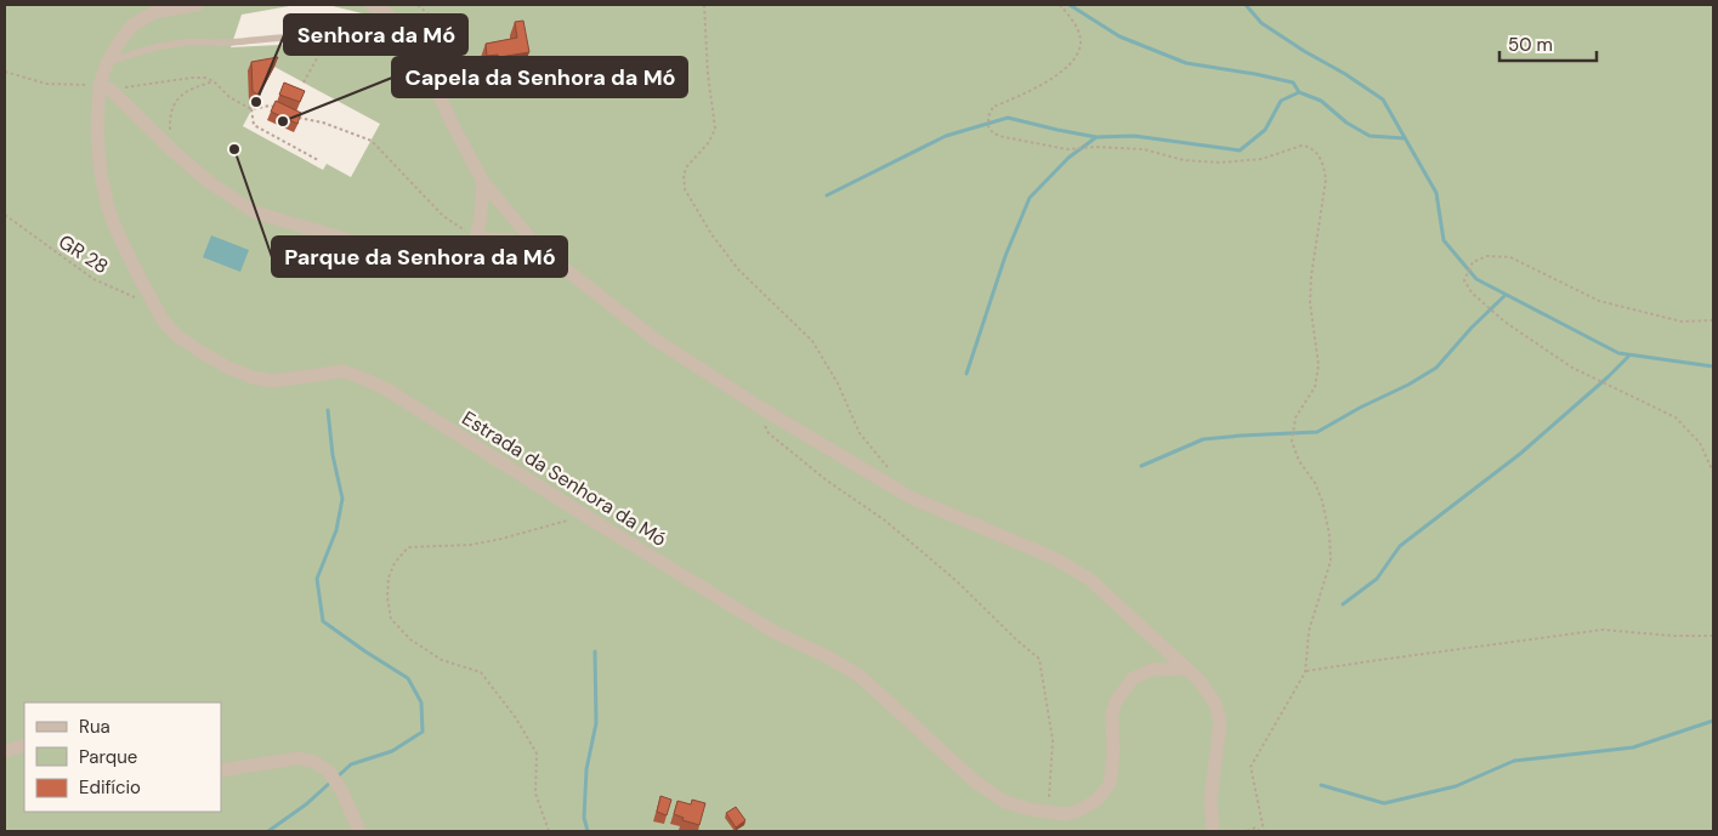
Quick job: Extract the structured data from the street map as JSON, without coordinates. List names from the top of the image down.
{
  "streets": {
    "street": ["Estrada da Senhora da Mó"],
    "path": ["GR 28"]
  },
  "crossings": [
    ["GR 28", "Estrada da Senhora da Mó"]
  ],
  "places": ["Senhora da Mó", "Capela da Senhora da Mó", "Parque da Senhora da Mó"],
  "legend": ["Rua", "Parque", "Edifício"],
  "scale_bar": "50 m"
}
